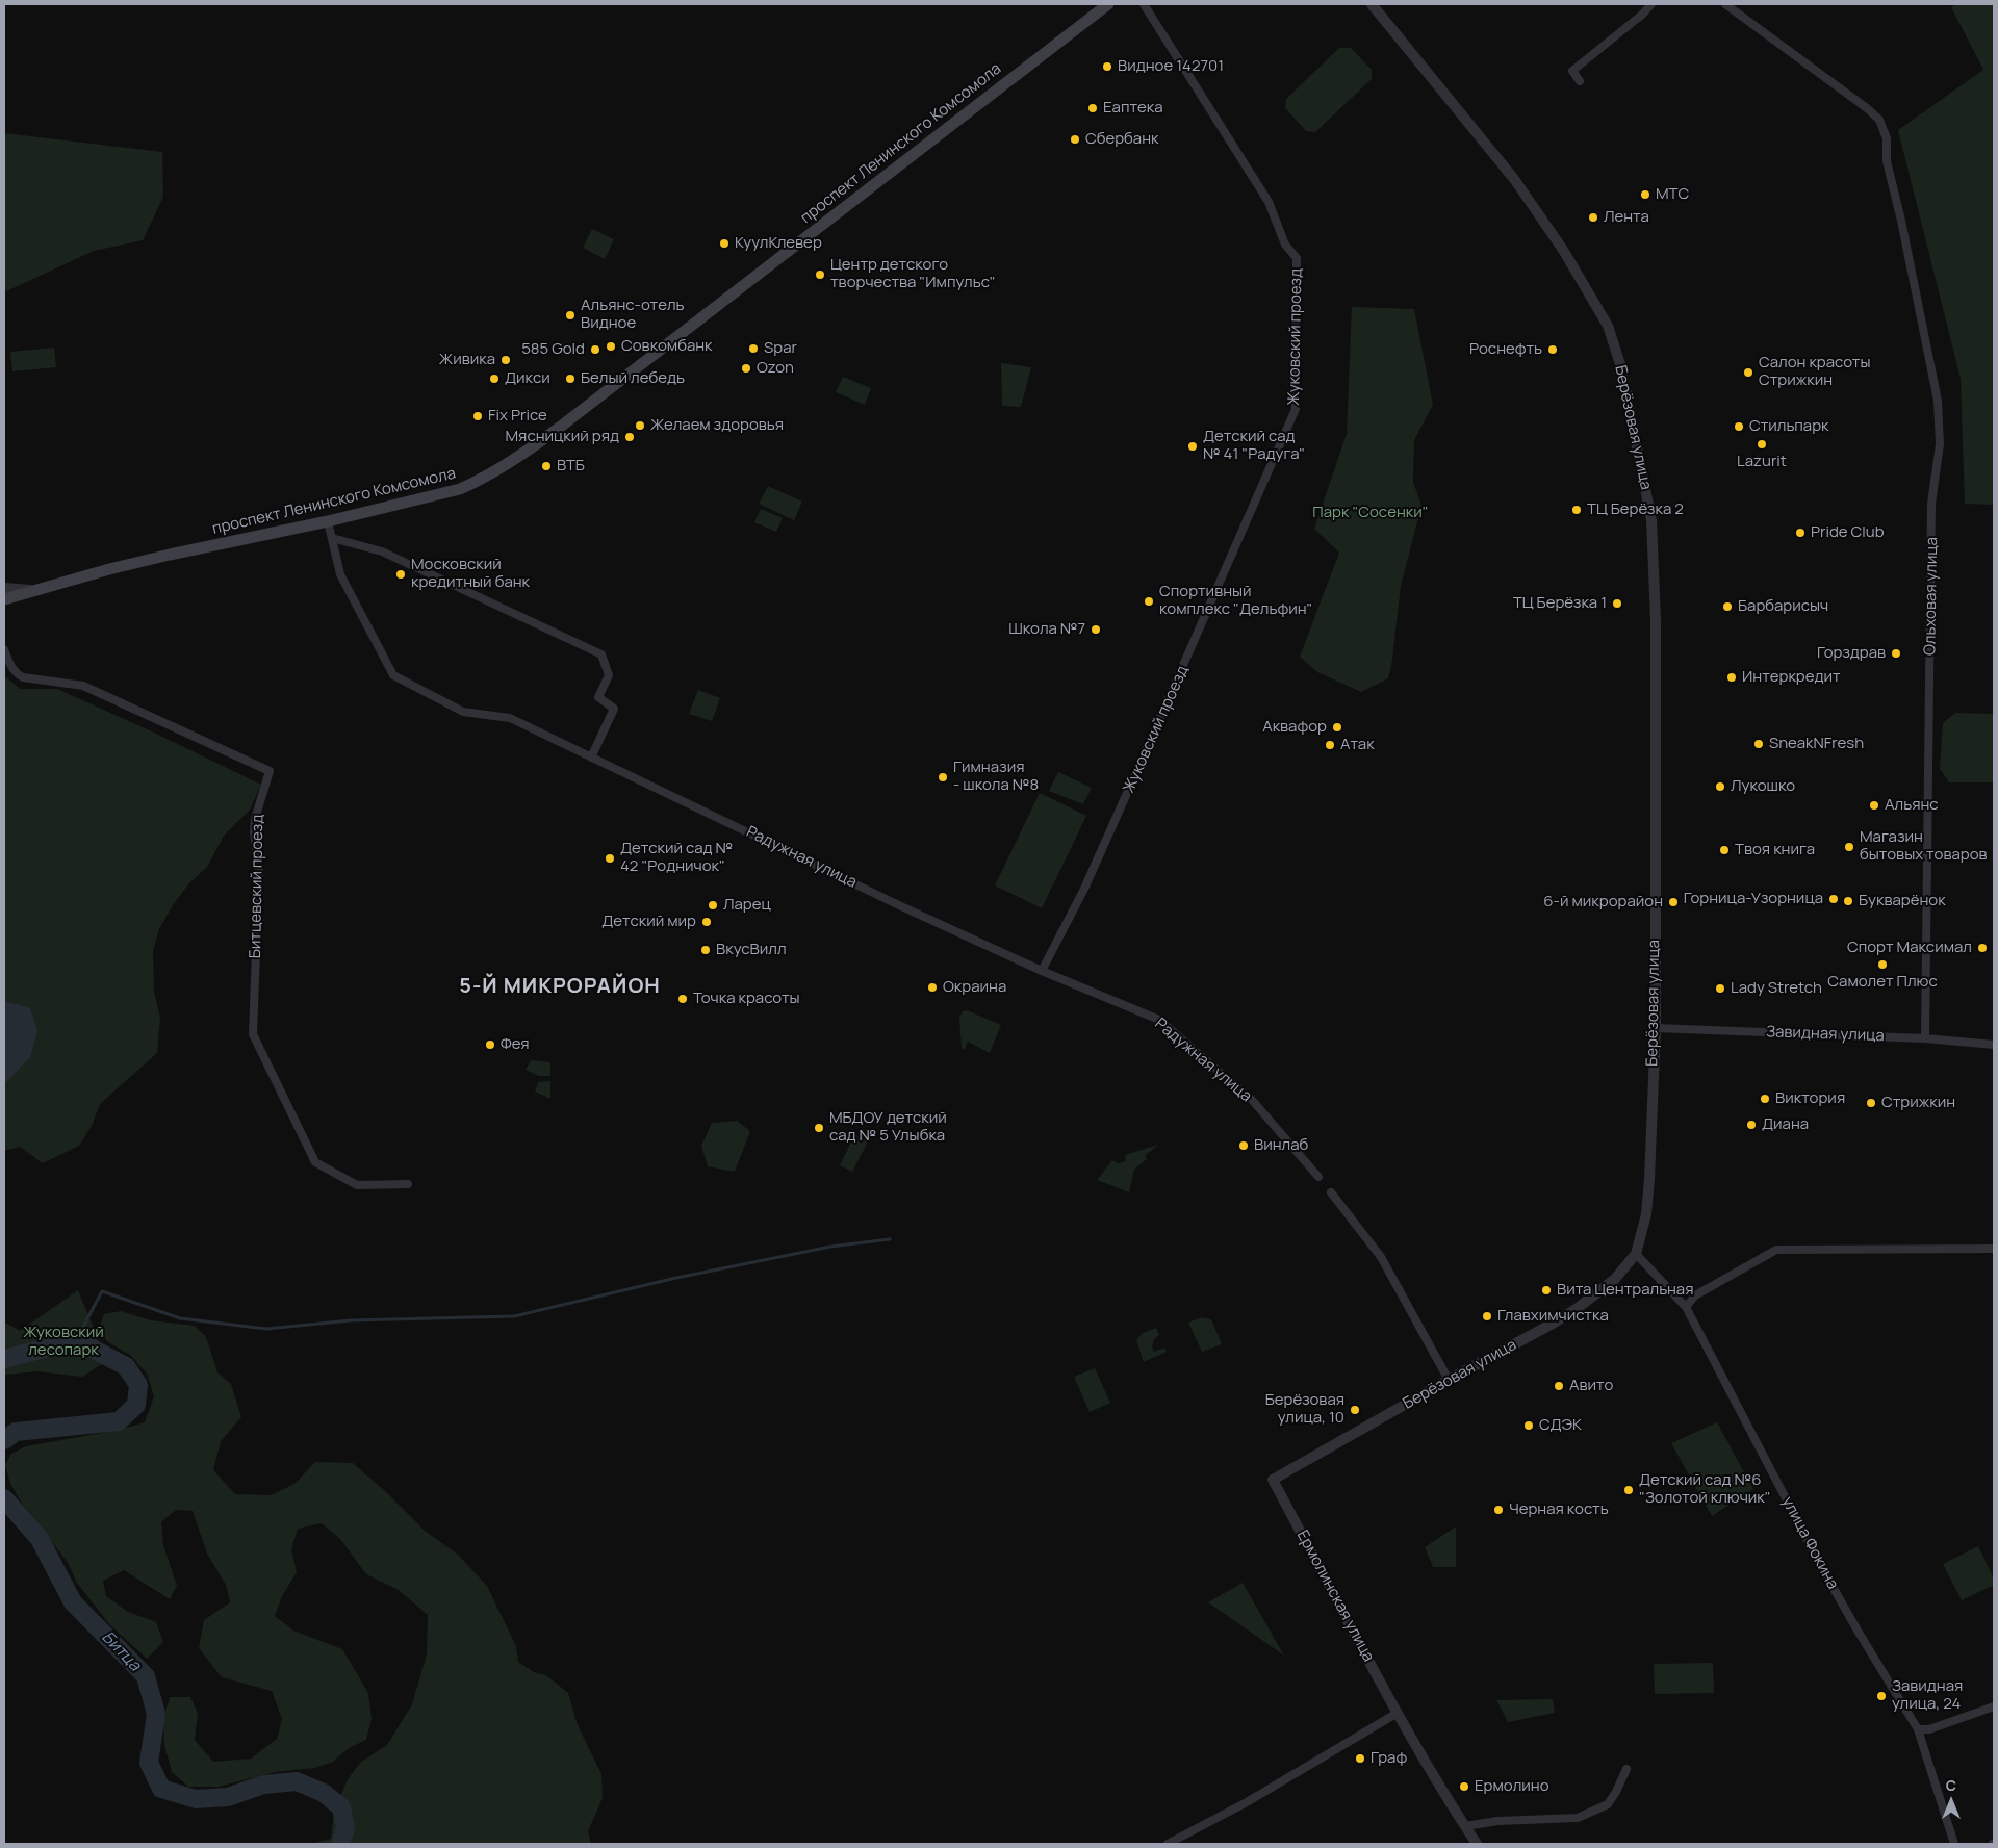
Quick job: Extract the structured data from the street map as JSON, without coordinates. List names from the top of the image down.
{
  "streets": {
    "main road": ["проспект Ленинского Комсомола"],
    "street": [
      "Жуковский проезд",
      "Берёзовая улица",
      "Ольховая улица",
      "Радужная улица",
      "Битцевский проезд",
      "Завидная улица",
      "улица Фокина",
      "Ермолинская улица"
    ]
  },
  "crossings": [
    ["проспект Ленинского Комсомола", "Радужная улица"],
    ["Жуковский проезд", "Радужная улица"],
    ["Берёзовая улица", "Завидная улица"],
    ["Берёзовая улица", "улица Фокина"],
    ["Берёзовая улица", "Ермолинская улица"],
    ["Ольховая улица", "Завидная улица"]
  ],
  "districts": ["5-Й МИКРОРАЙОН"],
  "water": ["Битца"],
  "parks": ["Парк \"Сосенки\"", "Жуковский лесопарк"],
  "places": [
    "Видное 142701",
    "Еаптека",
    "Сбербанк",
    "МТС",
    "Лента",
    "КуулКлевер",
    "Центр детского творчества \"Импульс\"",
    "Альянс-отель Видное",
    "Совкомбанк",
    "Spar",
    "585 Gold",
    "Роснефть",
    "Живика",
    "Ozon",
    "Салон красоты Стрижкин",
    "Дикси",
    "Белый лебедь",
    "Fix Price",
    "Желаем здоровья",
    "Стильпарк",
    "Мясницкий ряд",
    "Lazurit",
    "Детский сад № 41 \"Радуга\"",
    "ВТБ",
    "ТЦ Берёзка 2",
    "Pride Club",
    "Московский кредитный банк",
    "Спортивный комплекс \"Дельфин\"",
    "ТЦ Берёзка 1",
    "Барбарисыч",
    "Школа №7",
    "Горздрав",
    "Интеркредит",
    "Аквафор",
    "SneakNFresh",
    "Атак",
    "Гимназия - школа №8",
    "Лукошко",
    "Альянс",
    "Магазин бытовых товаров",
    "Твоя книга",
    "Детский сад № 42 \"Родничок\"",
    "Горница-Узорница",
    "Букварёнок",
    "6-й микрорайон",
    "Ларец",
    "Детский мир",
    "Спорт Максимал",
    "ВкусВилл",
    "Самолет Плюс",
    "Окраина",
    "Lady Stretch",
    "Точка красоты",
    "Фея",
    "Виктория",
    "Стрижкин",
    "Диана",
    "МБДОУ детский сад № 5 Улыбка",
    "Винлаб",
    "Вита Центральная",
    "Главхимчистка",
    "Авито",
    "Берёзовая улица, 10",
    "СДЭК",
    "Детский сад №6 \"Золотой ключик\"",
    "Черная кость",
    "Завидная улица, 24",
    "Граф",
    "Ермолино"
  ],
  "north": "top"
}
